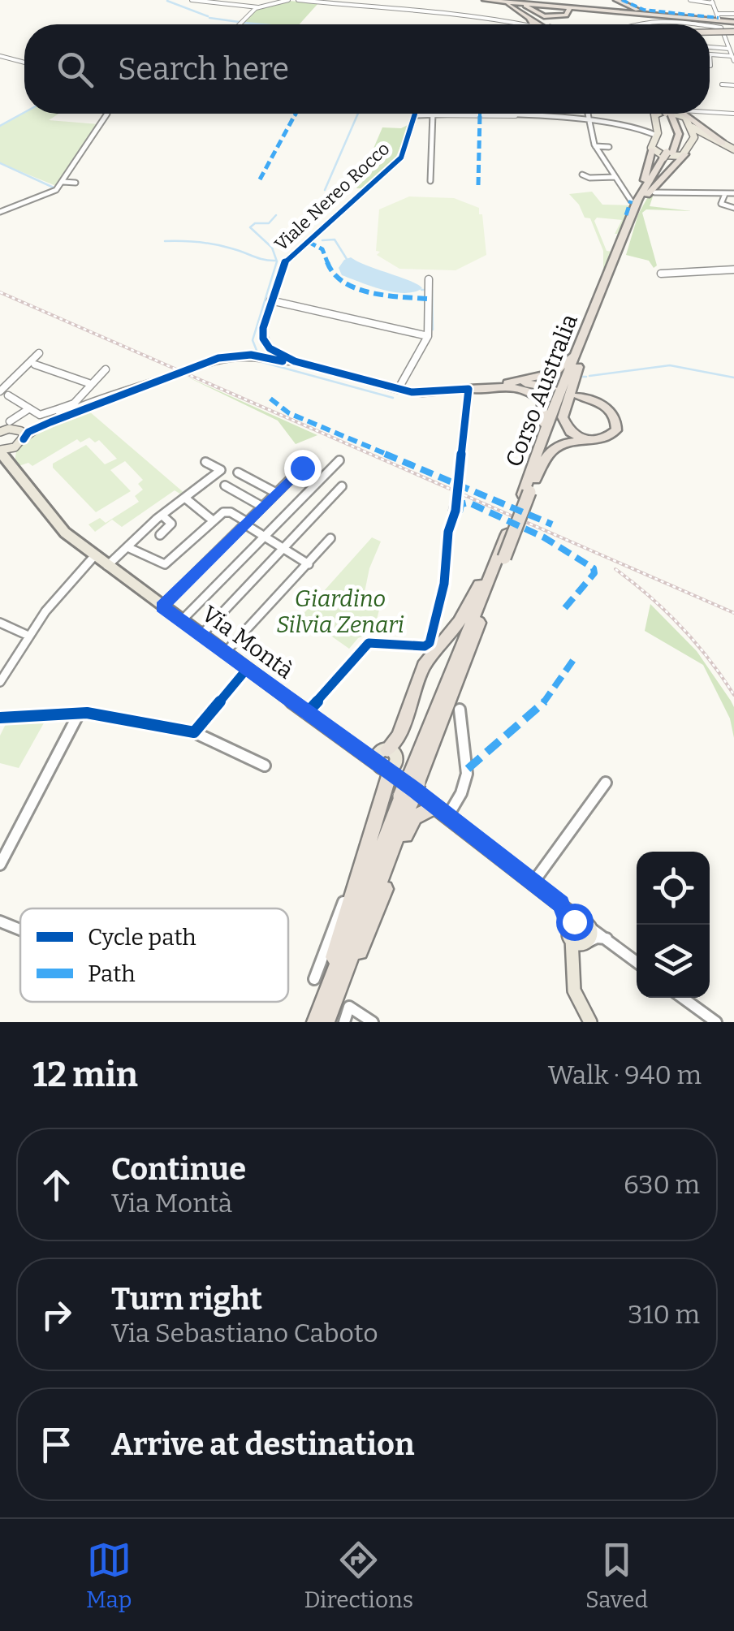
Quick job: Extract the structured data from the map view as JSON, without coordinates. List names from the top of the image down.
{
  "streets": {
    "highway": ["Corso Australia"],
    "main road": ["Via Montà"],
    "street": ["Viale Nereo Rocco"]
  },
  "crossings": [
    ["Corso Australia", "Via Montà"]
  ],
  "parks": ["Giardino Silvia Zenari"],
  "legend": ["Cycle path", "Path"],
  "page": {
    "search": "Search here",
    "heading": ["12 min", "Walk · 940 m"],
    "list": [
      ["Continue", "Via Montà", "630 m"],
      ["Turn right", "Via Sebastiano Caboto", "310 m"],
      "Arrive at destination"
    ],
    "nav": ["Map", "Directions", "Saved"]
  }
}
